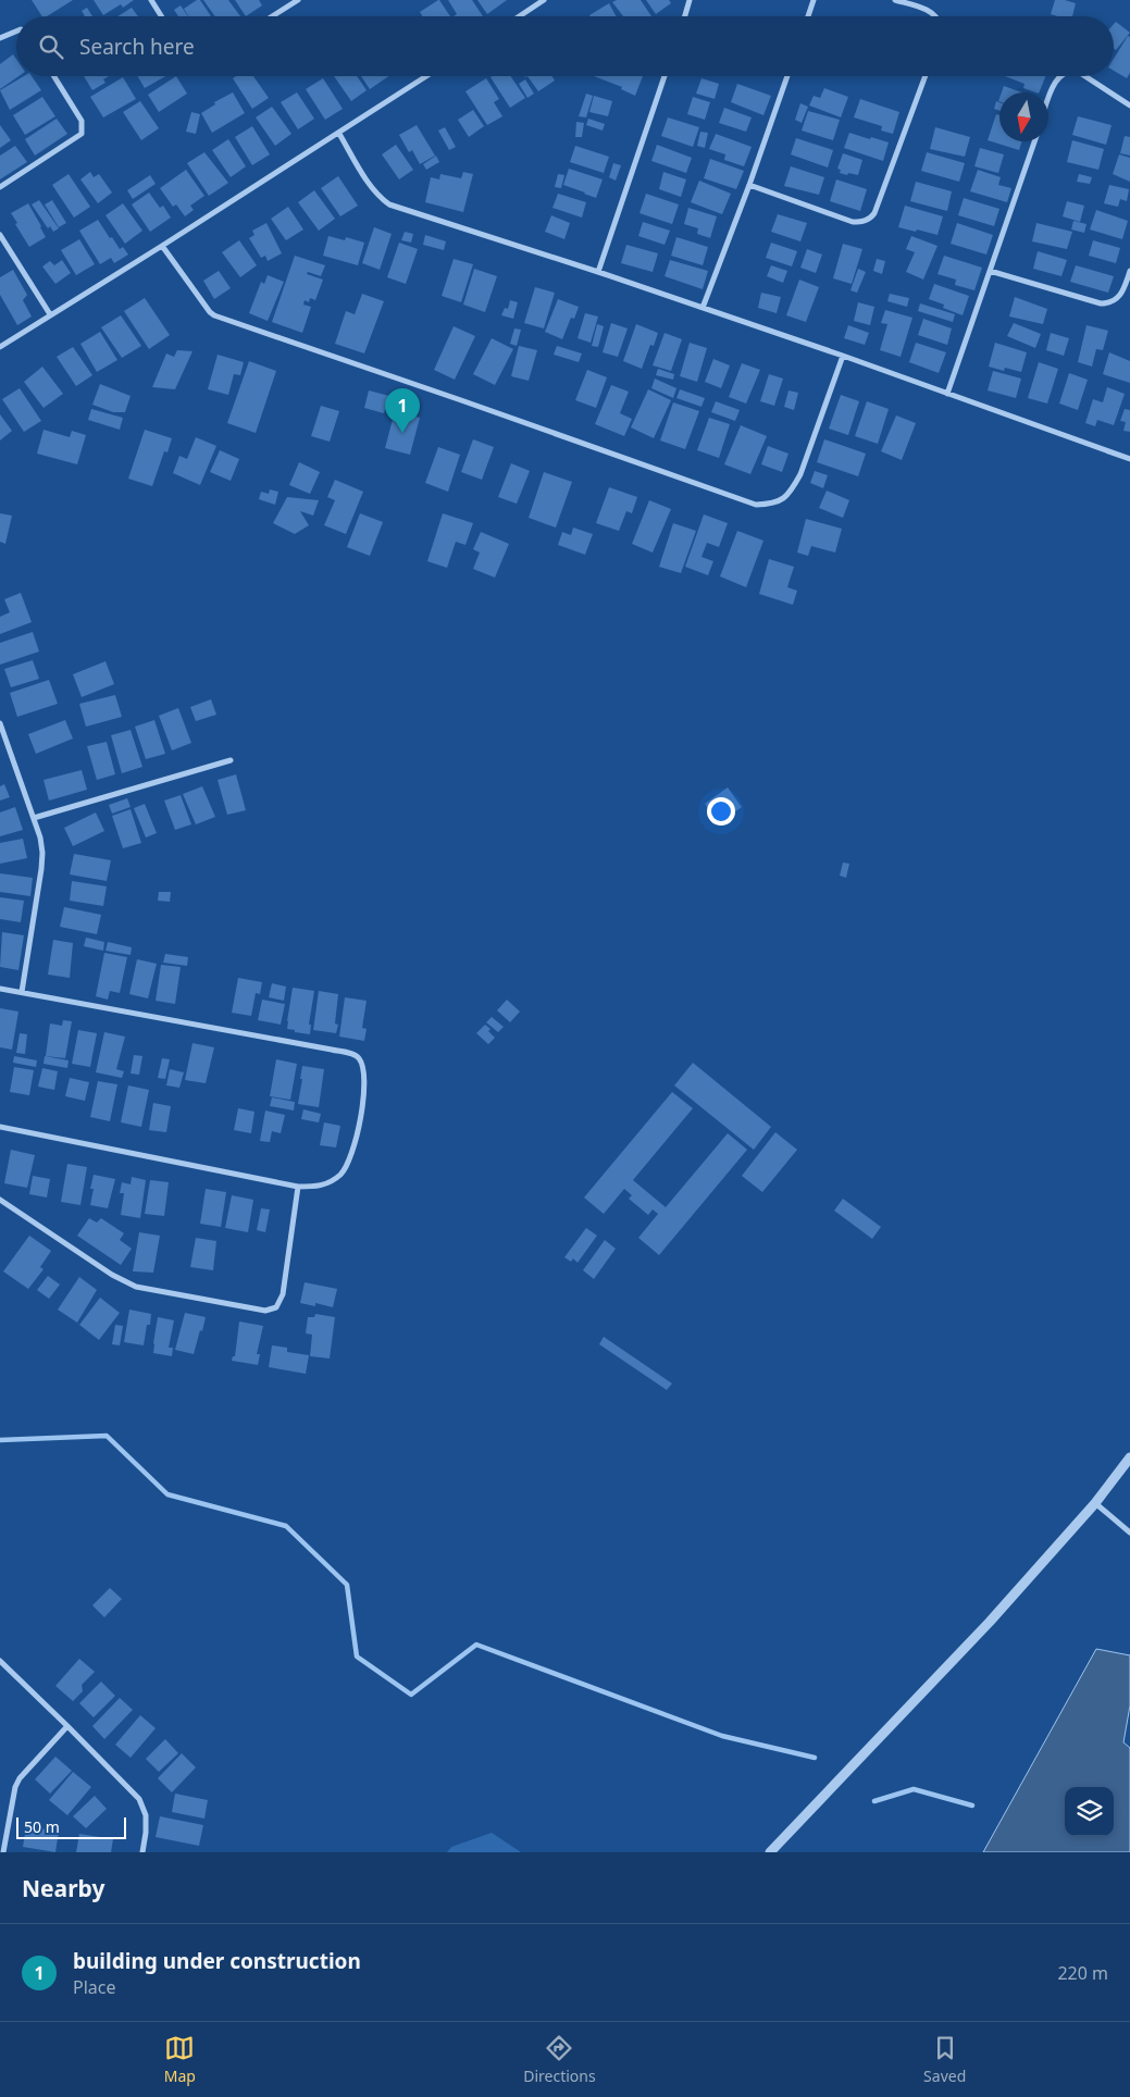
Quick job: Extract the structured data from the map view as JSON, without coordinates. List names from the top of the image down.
{
  "scale_bar": "50 m",
  "north": "bottom",
  "page": {
    "search": "Search here",
    "pins": "1",
    "scale": "50 m",
    "heading": "Nearby",
    "list": [
      {
        "mark": "1",
        "name": "building under construction",
        "note": "Place",
        "value": "220 m"
      }
    ],
    "nav": ["Map", "Directions", "Saved"]
  }
}
